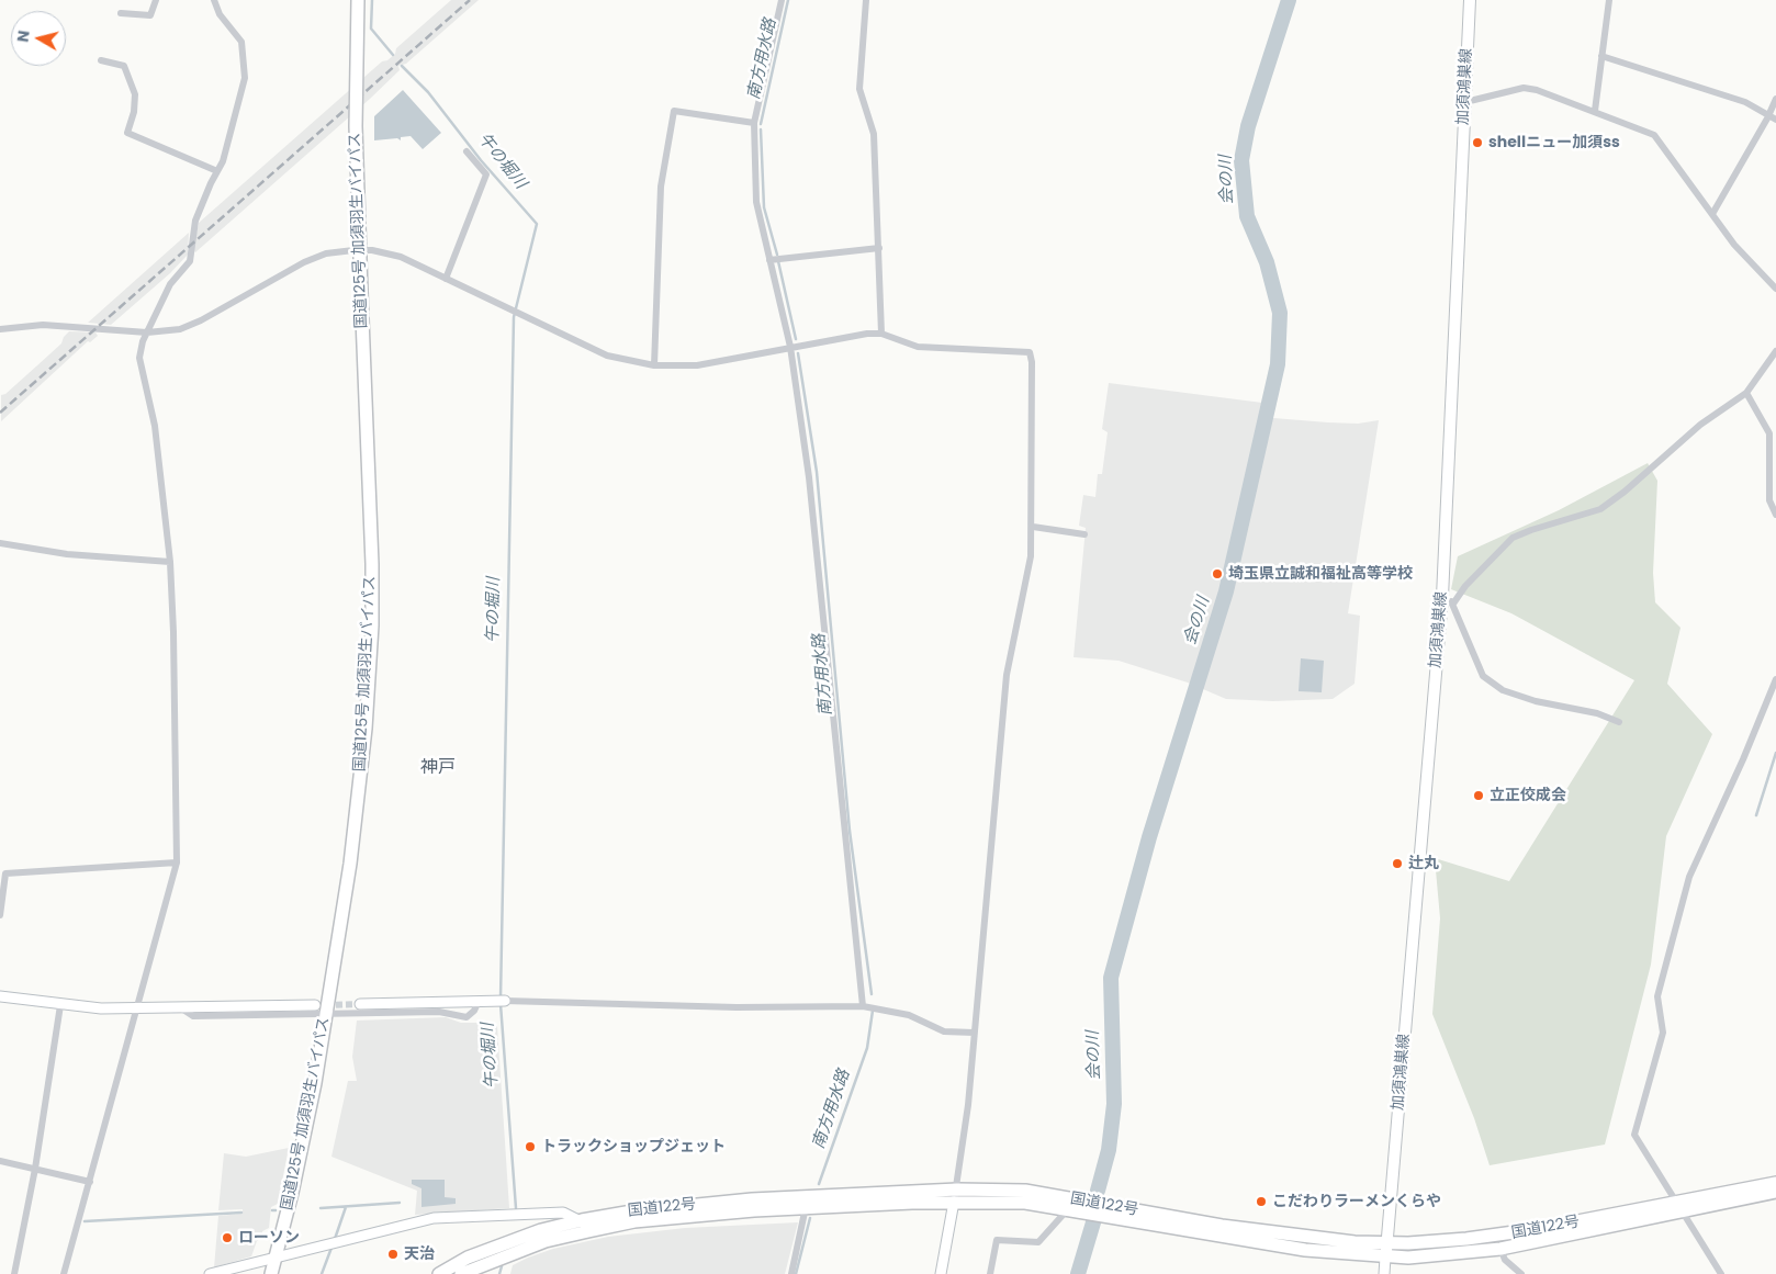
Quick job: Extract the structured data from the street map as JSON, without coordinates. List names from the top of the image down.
{
  "streets": {
    "highway": ["国道125号 加須羽生バイパス", "国道122号"],
    "main road": ["加須鴻巣線"]
  },
  "crossings": [
    ["加須鴻巣線", "国道122号"]
  ],
  "districts": ["神戸"],
  "water": ["南方用水路", "午の堀川", "会の川"],
  "places": [
    "shellニュー加須ss",
    "埼玉県立誠和福祉高等学校",
    "立正佼成会",
    "辻丸",
    "トラックショップジェット",
    "こだわりラーメンくらや",
    "ローソン",
    "天治"
  ],
  "north": "left"
}
